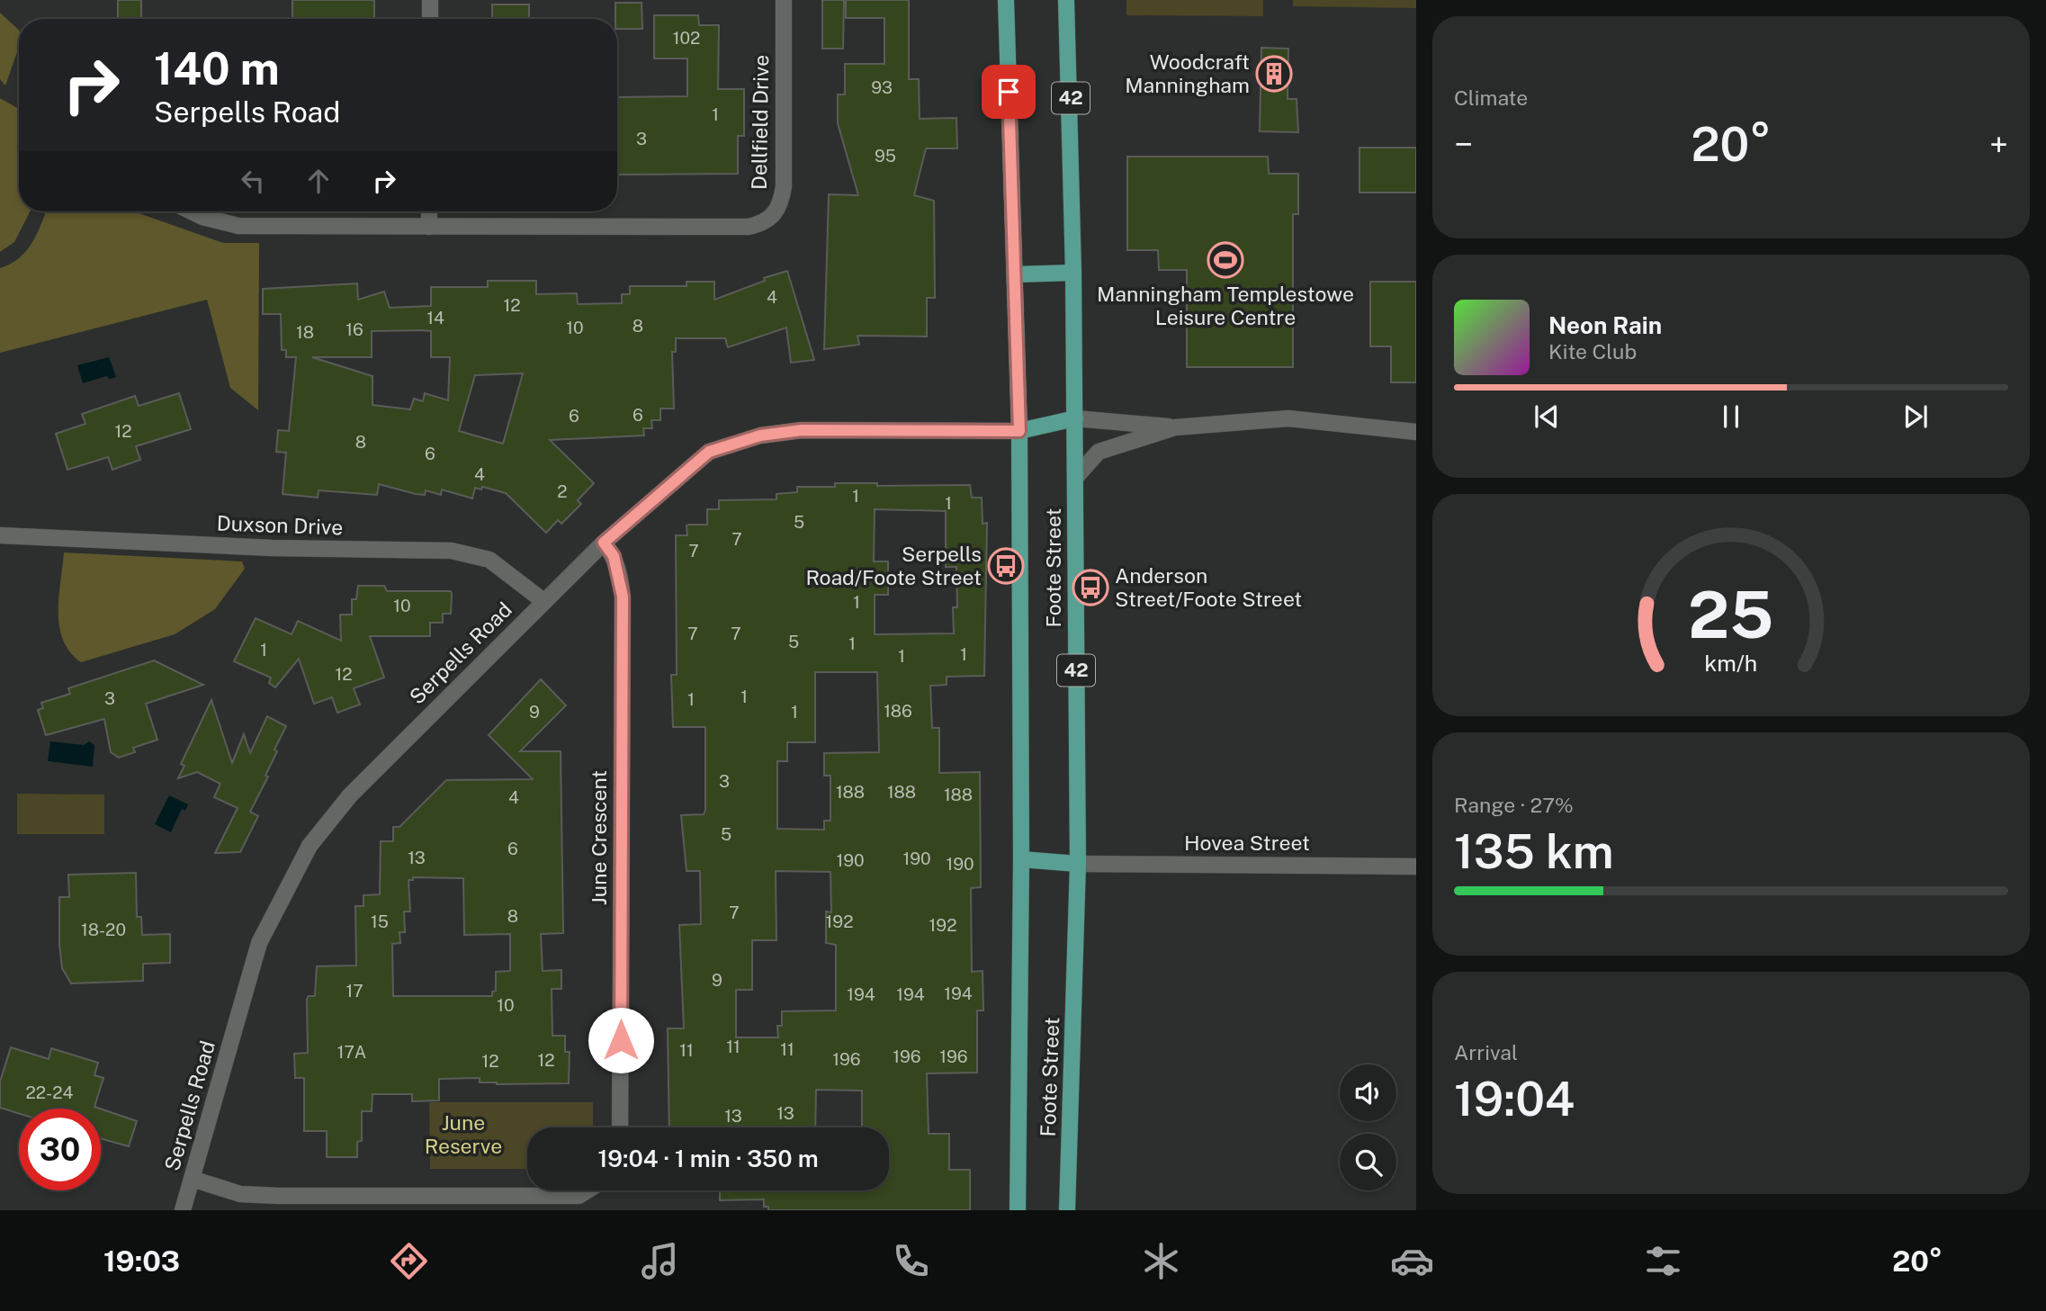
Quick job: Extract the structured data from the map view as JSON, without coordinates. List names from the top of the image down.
{
  "streets": {
    "main road": ["42", "Foote Street"],
    "street": [
      "Dellfield Drive",
      "Duxson Drive",
      "Serpells Road",
      "June Crescent",
      "Hovea Street"
    ]
  },
  "crossings": [
    ["Duxson Drive", "Serpells Road"],
    ["Foote Street", "Serpells Road"],
    ["Foote Street", "Hovea Street"],
    ["Serpells Road", "June Crescent"]
  ],
  "parks": ["June Reserve"],
  "places": {
    "building": ["Woodcraft Manningham"],
    "sports": ["Manningham Templestowe Leisure Centre"],
    "bus stop": ["Serpells Road/Foote Street", "Anderson Street/Foote Street"]
  },
  "house_numbers": [
    "102",
    "93",
    "1",
    "3",
    "95",
    "4",
    "12",
    "14",
    "8",
    "10",
    "16",
    "18",
    "6",
    "6",
    "12",
    "8",
    "6",
    "4",
    "2",
    "1",
    "1",
    "5",
    "7",
    "7",
    "1",
    "10",
    "7",
    "7",
    "5",
    "1",
    "1",
    "1",
    "1",
    "12",
    "1",
    "3",
    "1",
    "186",
    "9",
    "1",
    "3",
    "188",
    "188",
    "188",
    "4",
    "5",
    "6",
    "13",
    "190",
    "190",
    "190",
    "7",
    "8",
    "15",
    "192",
    "192",
    "18-20",
    "9",
    "17",
    "194",
    "194",
    "194",
    "10",
    "11",
    "11",
    "11",
    "17A",
    "196",
    "196",
    "196",
    "12",
    "12",
    "22-24",
    "13",
    "13"
  ],
  "page": {
    "tile": [
      "Climate",
      ["Range · 27%", "135 km"],
      ["Arrival", "19:04"]
    ],
    "turn": ["140 m", "Serpells Road"],
    "heat": ["−", "20°", "+"],
    "song": ["Neon Rain", "Kite Club"],
    "limit": "30",
    "trip": "19:04 · 1 min · 350 m",
    "tabs": ["19:03", "20°"],
    "gauge": ["25", "km/h"]
  }
}
